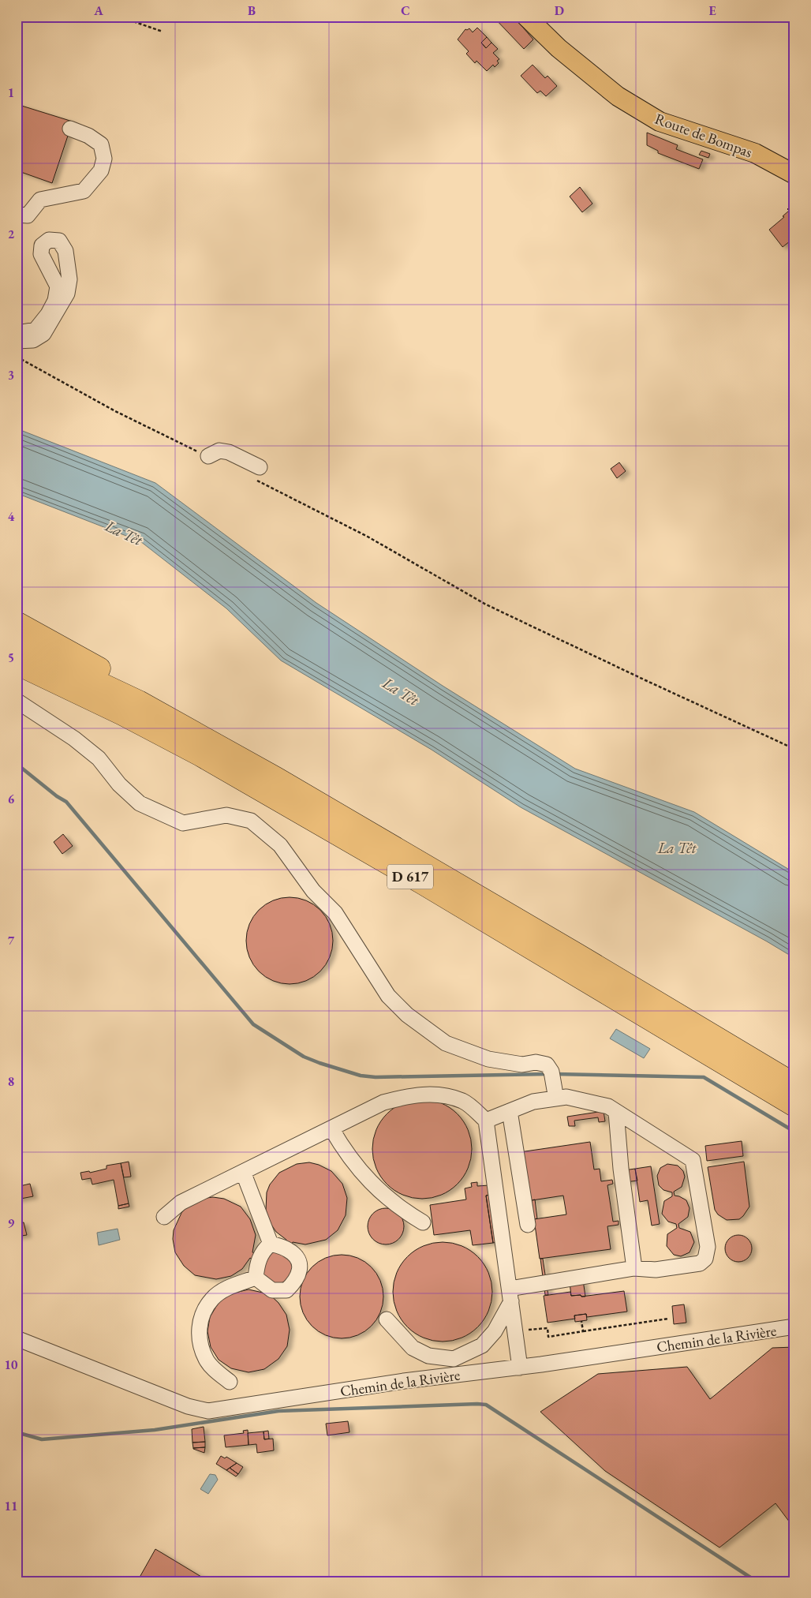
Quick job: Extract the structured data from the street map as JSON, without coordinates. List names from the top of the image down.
{
  "streets": {
    "highway": ["D 617"],
    "main road": ["Route de Bompas"],
    "street": ["Chemin de la Rivière"]
  },
  "water": ["La Têt"],
  "grid": {
    "columns": [
      "A",
      "B",
      "C",
      "D",
      "E"
    ],
    "rows": [
      "1",
      "2",
      "3",
      "4",
      "5",
      "6",
      "7",
      "8",
      "9",
      "10",
      "11"
    ]
  }
}
